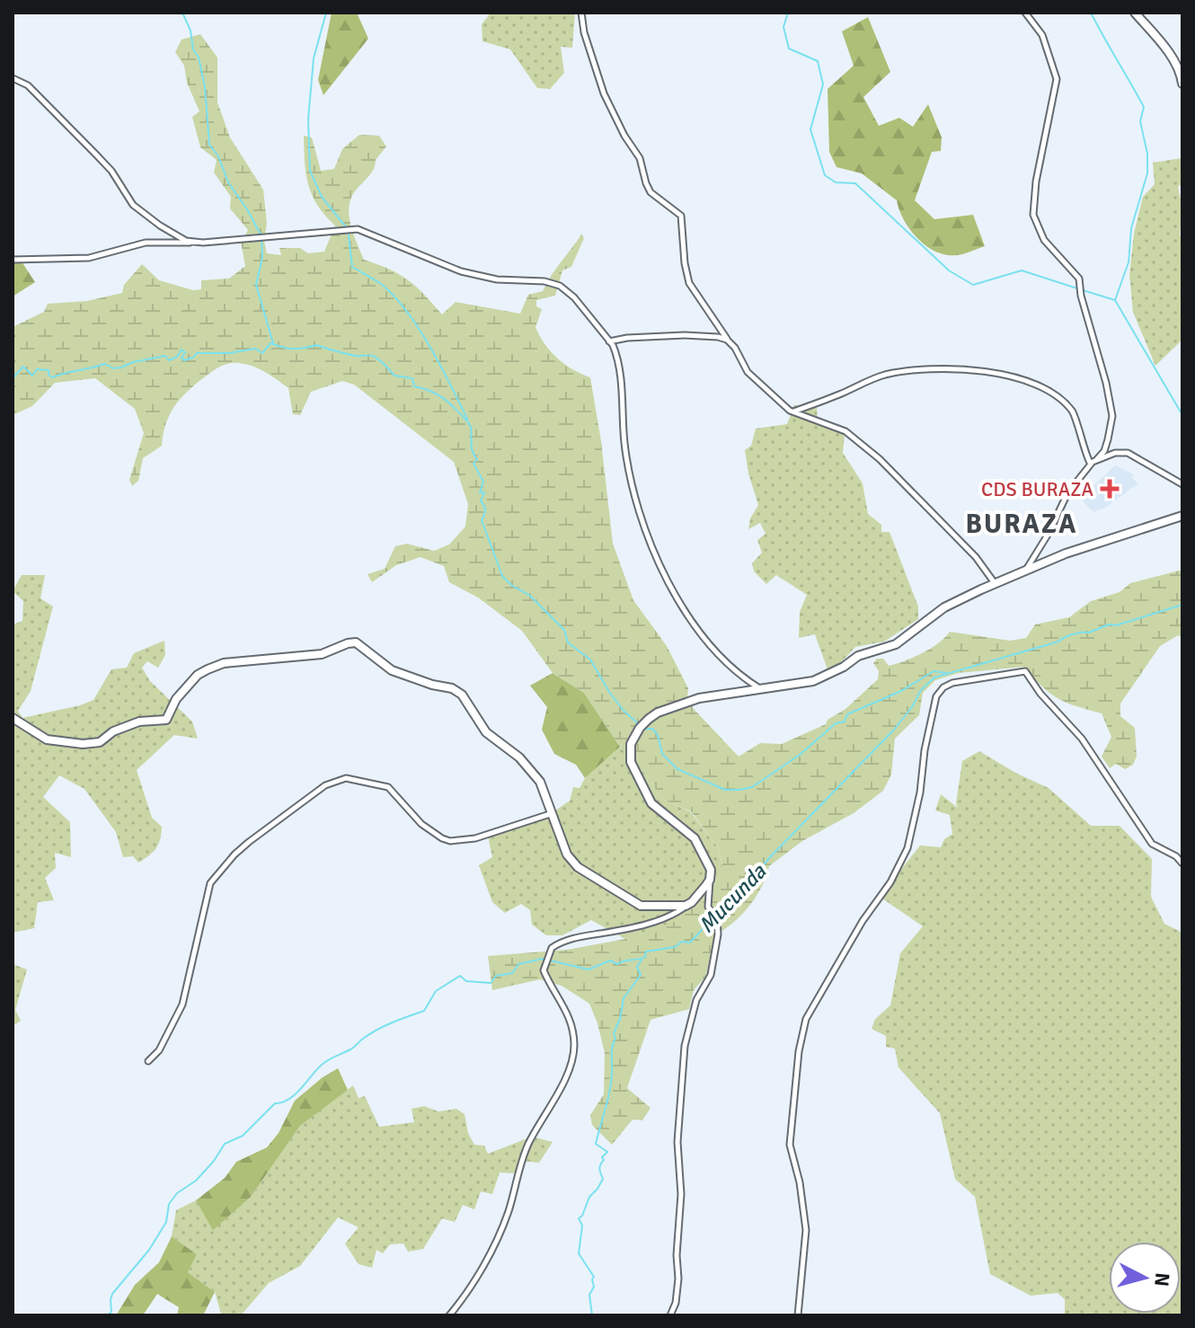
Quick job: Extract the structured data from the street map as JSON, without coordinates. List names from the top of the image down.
{
  "districts": ["BURAZA"],
  "water": ["Mucunda"],
  "places": {
    "health": ["CDS BURAZA"]
  },
  "north": "right"
}
